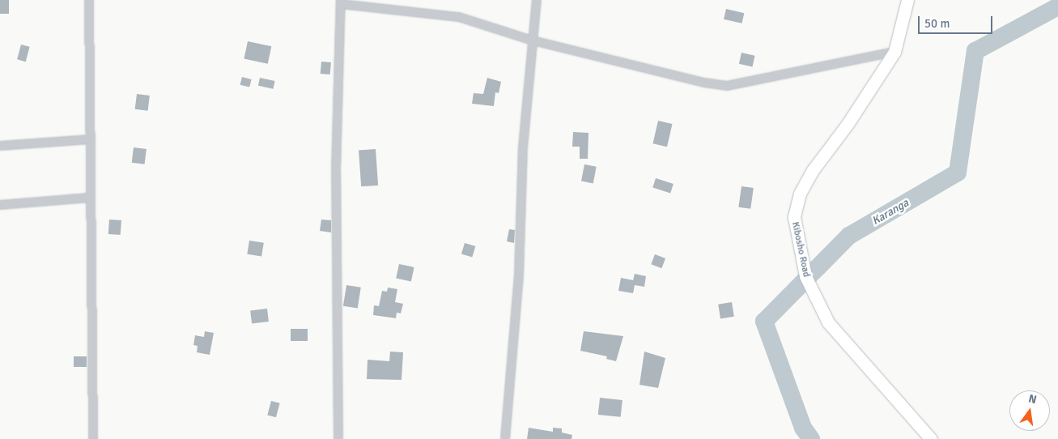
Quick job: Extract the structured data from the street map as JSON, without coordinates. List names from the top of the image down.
{
  "streets": {
    "main road": ["Kibosho Road"]
  },
  "water": ["Karanga"],
  "scale_bar": "50 m",
  "north": "top"
}
